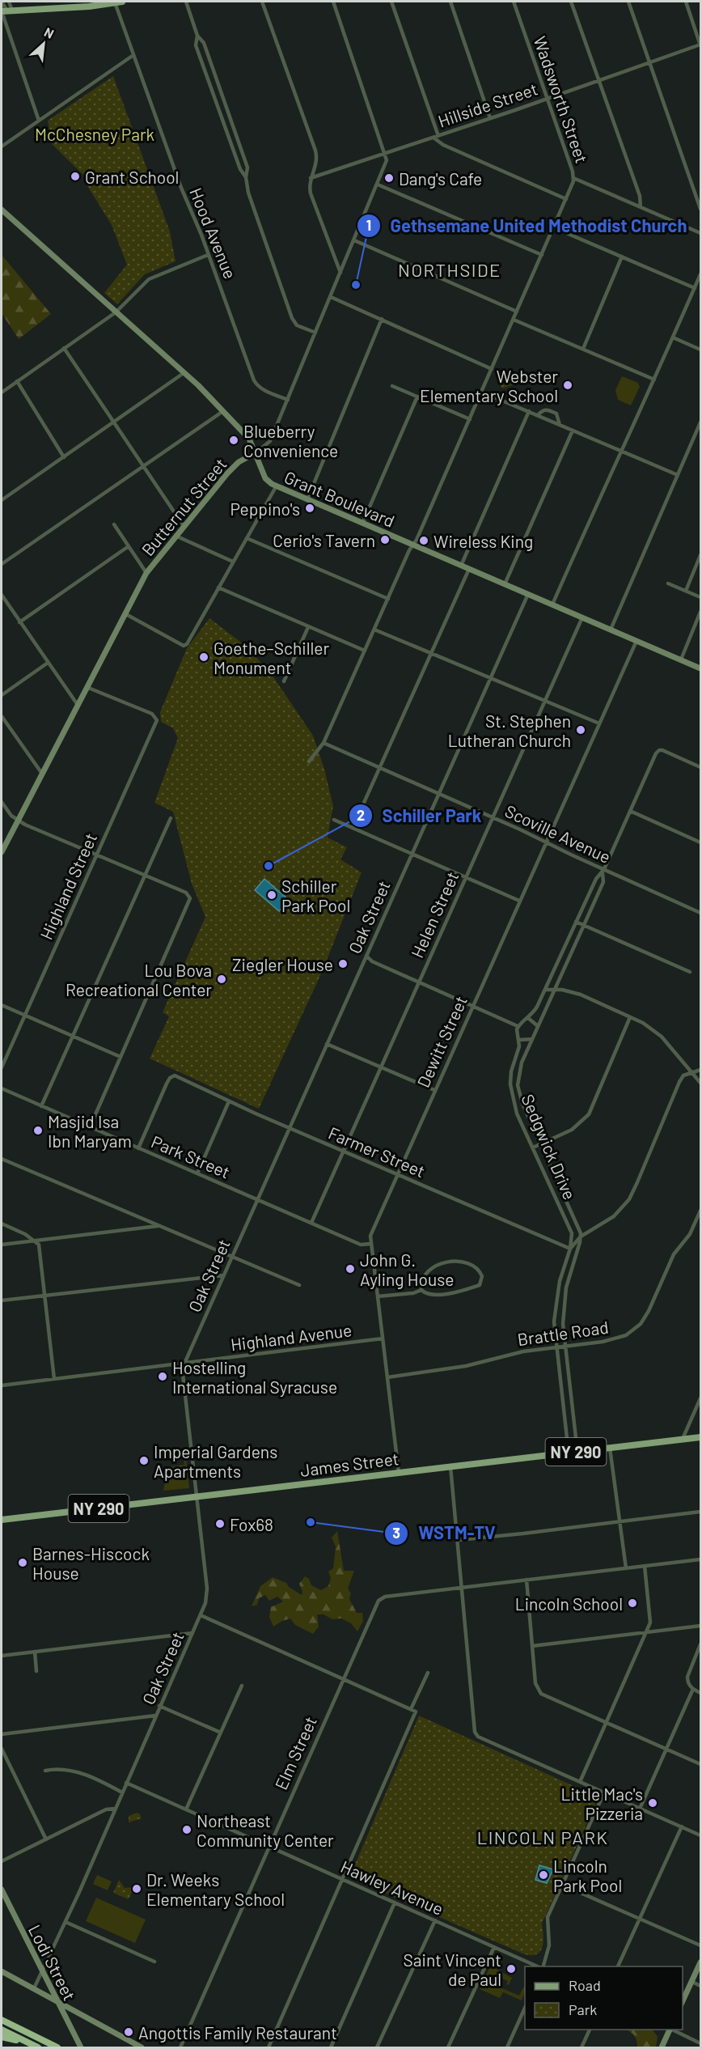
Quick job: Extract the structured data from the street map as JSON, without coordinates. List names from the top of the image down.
{
  "streets": {
    "main road": ["NY 290", "James Street"],
    "street": [
      "Wadsworth Street",
      "Hillside Street",
      "Hood Avenue",
      "Grant Boulevard",
      "Butternut Street",
      "Scoville Avenue",
      "Highland Street",
      "Helen Street",
      "Oak Street",
      "Dewitt Street",
      "Sedgwick Drive",
      "Farmer Street",
      "Park Street",
      "Brattle Road",
      "Highland Avenue",
      "Elm Street",
      "Hawley Avenue",
      "Lodi Street"
    ]
  },
  "crossings": [
    ["Wadsworth Street", "Hillside Street"],
    ["Wadsworth Street", "Grant Boulevard"],
    ["Wadsworth Street", "Scoville Avenue"],
    ["Hillside Street", "Butternut Street"],
    ["Hood Avenue", "Butternut Street"],
    ["Grant Boulevard", "Butternut Street"],
    ["Grant Boulevard", "Helen Street"],
    ["Grant Boulevard", "Oak Street"],
    ["Grant Boulevard", "Dewitt Street"],
    ["Butternut Street", "Highland Street"],
    ["Scoville Avenue", "Helen Street"],
    ["Scoville Avenue", "Oak Street"],
    ["Scoville Avenue", "Dewitt Street"],
    ["Scoville Avenue", "Sedgwick Drive"],
    ["Helen Street", "Farmer Street"],
    ["Helen Street", "Park Street"],
    ["Oak Street", "Farmer Street"],
    ["Oak Street", "Park Street"],
    ["Oak Street", "Highland Avenue"],
    ["Oak Street", "James Street"],
    ["Oak Street", "Hawley Avenue"],
    ["Oak Street", "Lodi Street"],
    ["Dewitt Street", "Farmer Street"],
    ["Dewitt Street", "Park Street"],
    ["Dewitt Street", "Brattle Road"],
    ["Dewitt Street", "Highland Avenue"],
    ["Dewitt Street", "James Street"],
    ["Sedgwick Drive", "Farmer Street"],
    ["Sedgwick Drive", "Brattle Road"],
    ["Sedgwick Drive", "James Street"],
    ["Farmer Street", "Park Street"],
    ["Elm Street", "Hawley Avenue"]
  ],
  "districts": ["NORTHSIDE", "LINCOLN PARK"],
  "parks": ["McChesney Park"],
  "places": [
    "Grant School",
    "Dang's Cafe",
    "Gethsemane United Methodist Church",
    "Webster Elementary School",
    "Blueberry Convenience",
    "Peppino's",
    "Cerio's Tavern",
    "Wireless King",
    "Goethe–Schiller Monument",
    "St. Stephen Lutheran Church",
    "Schiller Park",
    "Schiller Park Pool",
    "Ziegler House",
    "Lou Bova Recreational Center",
    "Masjid Isa Ibn Maryam",
    "John G. Ayling House",
    "Hostelling International Syracuse",
    "Imperial Gardens Apartments",
    "WSTM-TV",
    "Fox68",
    "Barnes-Hiscock House",
    "Lincoln School",
    "Little Mac's Pizzeria",
    "Northeast Community Center",
    "Lincoln Park Pool",
    "Dr. Weeks Elementary School",
    "Saint Vincent de Paul",
    "Angottis Family Restaurant"
  ],
  "legend": ["Road", "Park"],
  "north": "top right"
}
